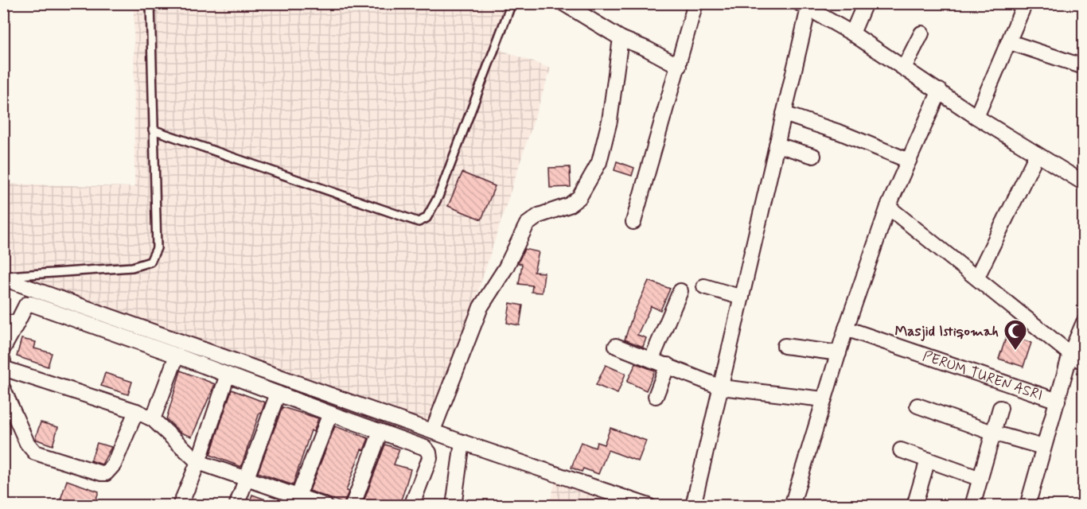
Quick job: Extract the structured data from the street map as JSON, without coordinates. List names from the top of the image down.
{
  "streets": {
    "street": ["PERUM TUREN ASRI"]
  },
  "places": {
    "mosque": ["Masjid Istiqomah"]
  }
}
